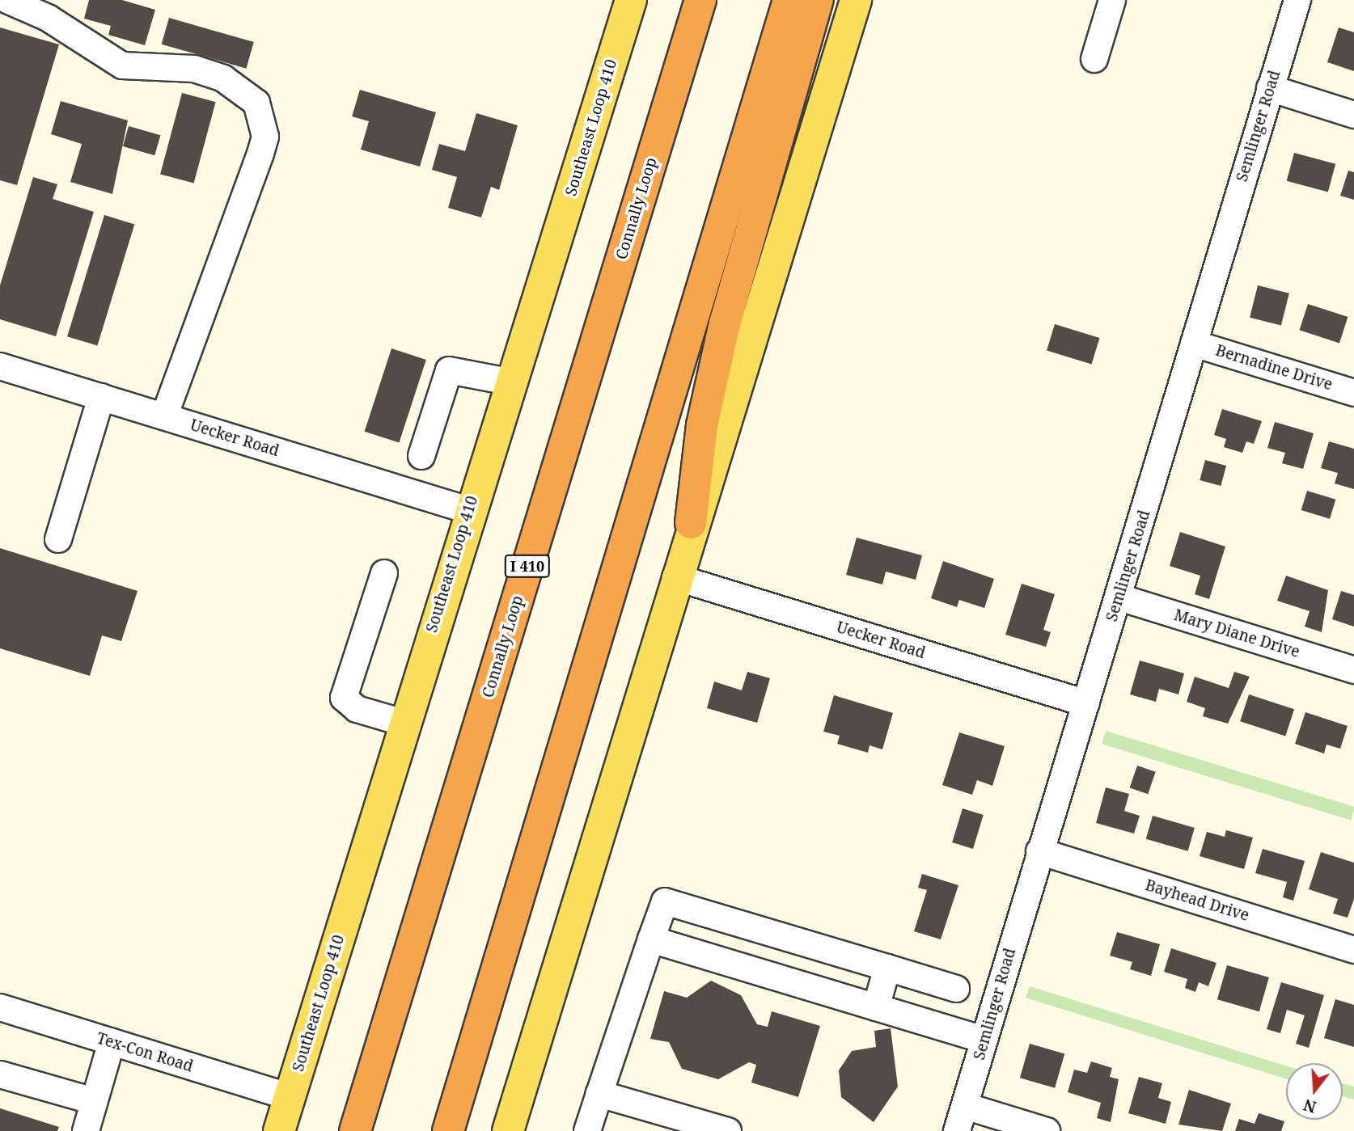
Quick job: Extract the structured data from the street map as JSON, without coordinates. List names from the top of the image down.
{
  "streets": {
    "highway": ["Connally Loop", "I 410"],
    "main road": ["Southeast Loop 410"],
    "street": [
      "Semlinger Road",
      "Bernadine Drive",
      "Uecker Road",
      "Mary Diane Drive",
      "Bayhead Drive",
      "Tex-Con Road"
    ]
  },
  "crossings": [
    ["Semlinger Road", "Bernadine Drive"],
    ["Semlinger Road", "Uecker Road"],
    ["Semlinger Road", "Mary Diane Drive"],
    ["Semlinger Road", "Bayhead Drive"],
    ["Southeast Loop 410", "Uecker Road"],
    ["Southeast Loop 410", "Tex-Con Road"]
  ],
  "north": "bottom"
}
